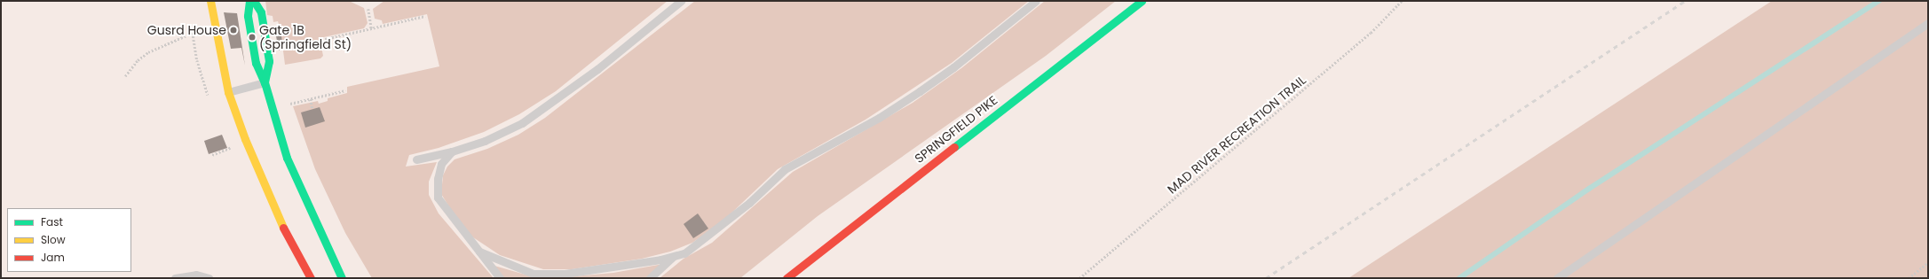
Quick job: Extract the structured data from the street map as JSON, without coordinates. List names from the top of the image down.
{
  "streets": {
    "street": ["SPRINGFIELD PIKE"],
    "path": ["MAD RIVER RECREATION TRAIL"]
  },
  "places": ["Gusrd House", "Gate 1B (Springfield St)"],
  "legend": ["Fast", "Slow", "Jam"]
}
